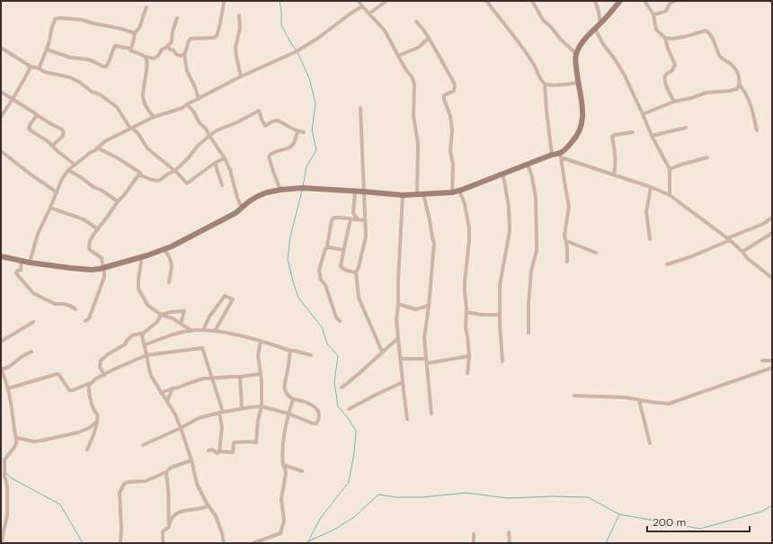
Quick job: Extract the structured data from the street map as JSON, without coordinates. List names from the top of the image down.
{
  "scale_bar": "200 m"
}
